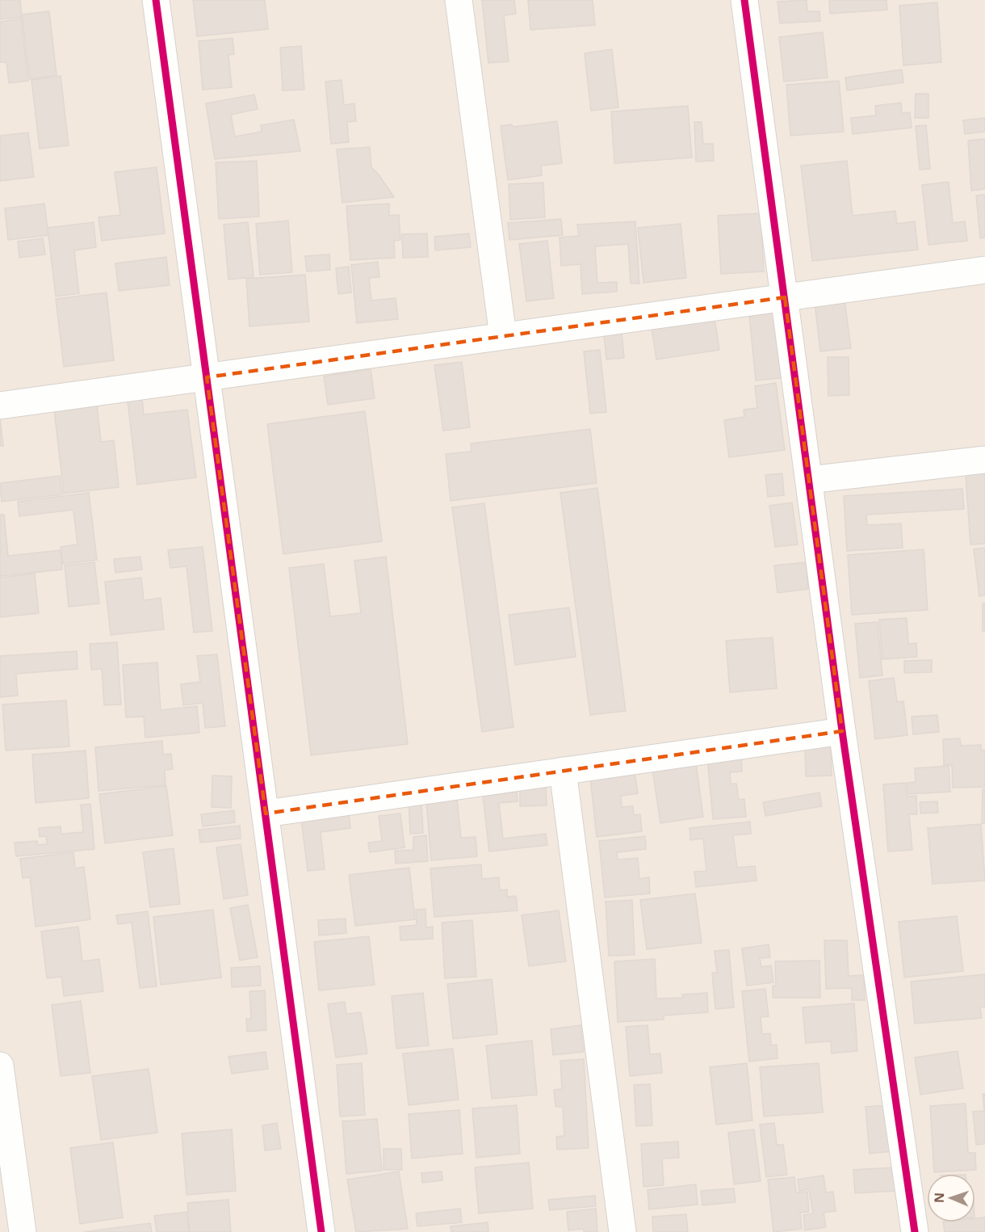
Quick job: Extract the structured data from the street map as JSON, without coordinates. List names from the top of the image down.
{
  "north": "left"
}
